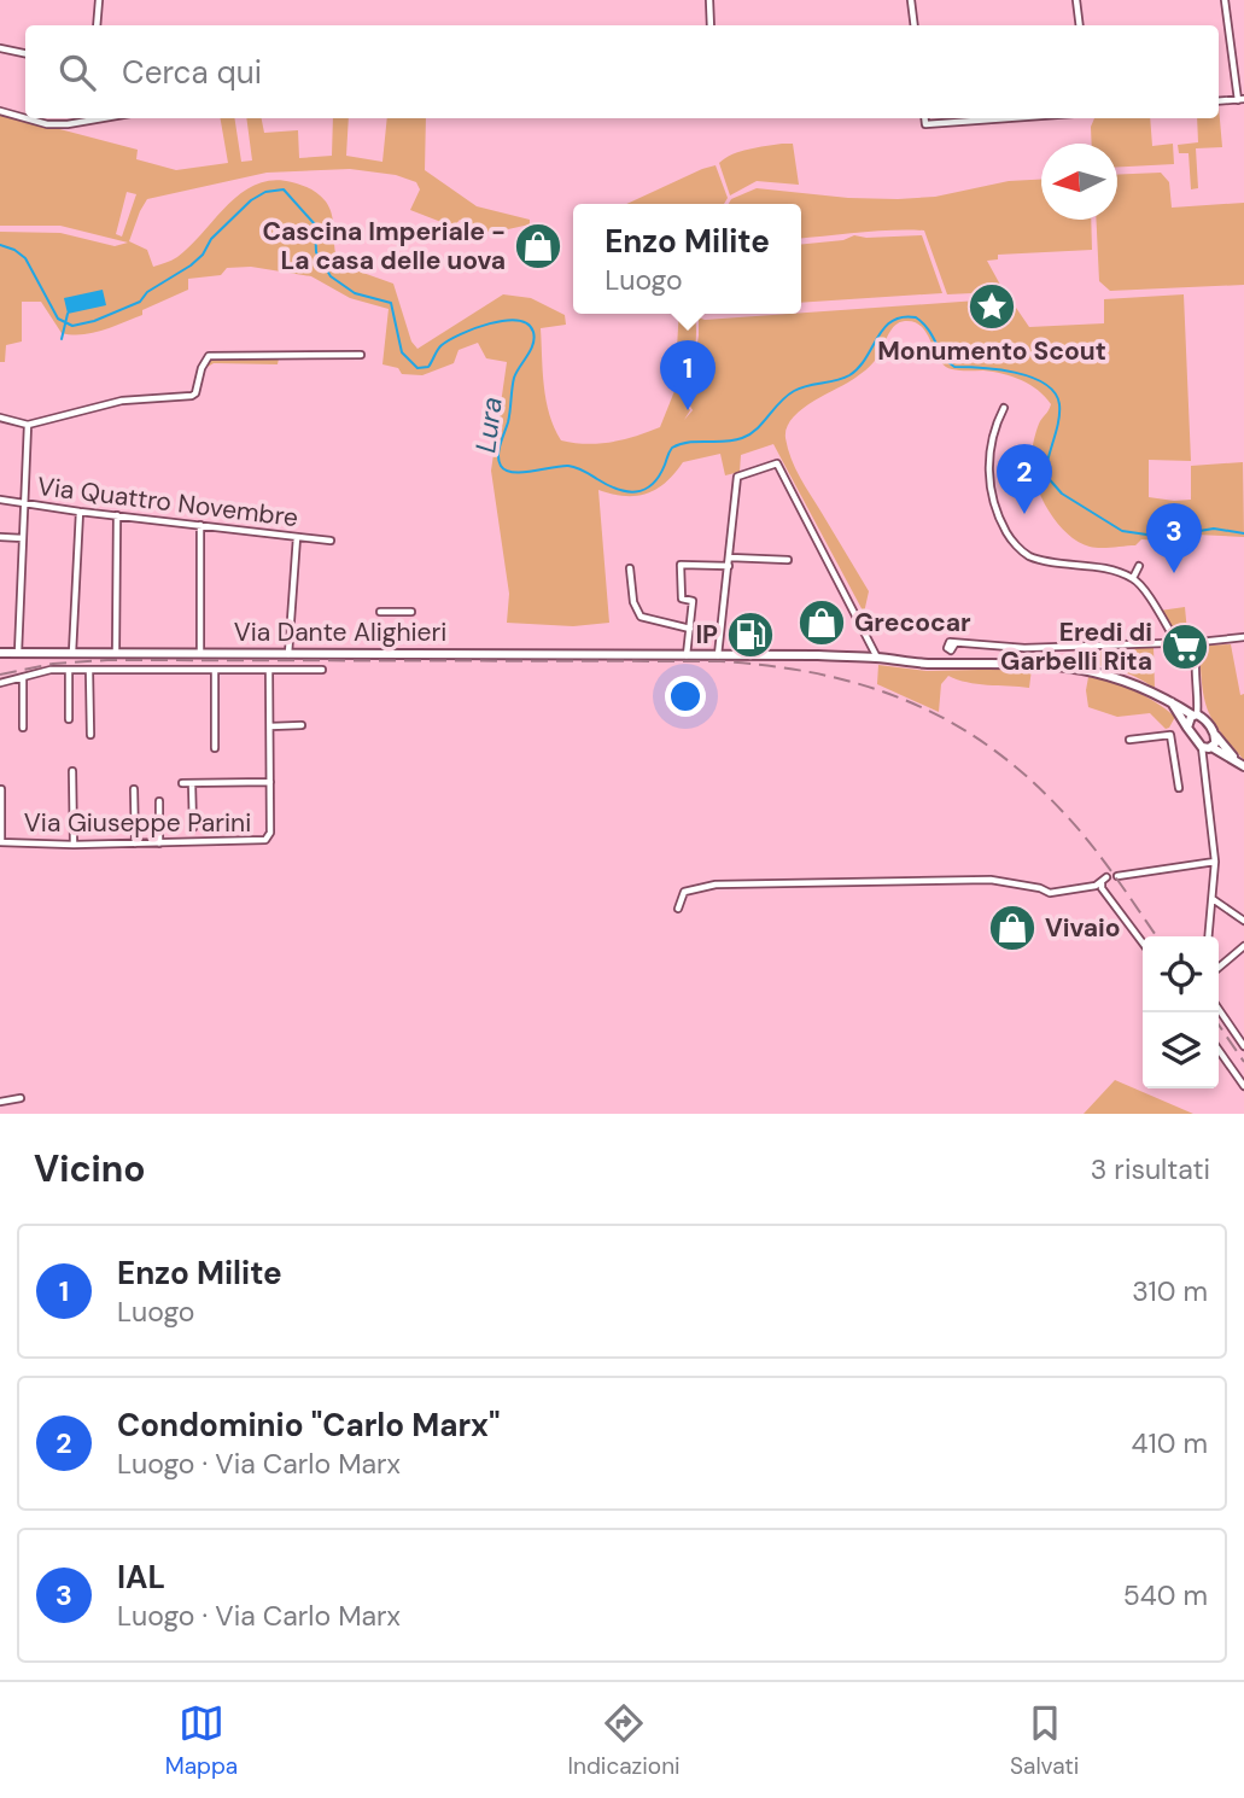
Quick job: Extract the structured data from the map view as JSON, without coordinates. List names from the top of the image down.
{
  "streets": {
    "street": ["Via Quattro Novembre", "Via Dante Alighieri", "Via Giuseppe Parini"]
  },
  "water": ["Lura"],
  "places": {
    "shop": ["Cascina Imperiale - La casa delle uova", "Grecocar", "Vivaio"],
    "place": ["Monumento Scout"],
    "fuel station": ["IP"],
    "supermarket": ["Eredi di Garbelli Rita"]
  },
  "north": "left",
  "page": {
    "search": "Cerca qui",
    "popup": ["Enzo Milite", "Luogo"],
    "pins": ["1", "2", "3"],
    "heading": ["Vicino", "3 risultati"],
    "list": [
      {
        "mark": "1",
        "name": "Enzo Milite",
        "note": "Luogo",
        "value": "310 m"
      },
      {
        "mark": "2",
        "name": "Condominio \"Carlo Marx\"",
        "note": "Luogo · Via Carlo Marx",
        "value": "410 m"
      },
      {
        "mark": "3",
        "name": "IAL",
        "note": "Luogo · Via Carlo Marx",
        "value": "540 m"
      }
    ],
    "nav": ["Mappa", "Indicazioni", "Salvati"]
  }
}
